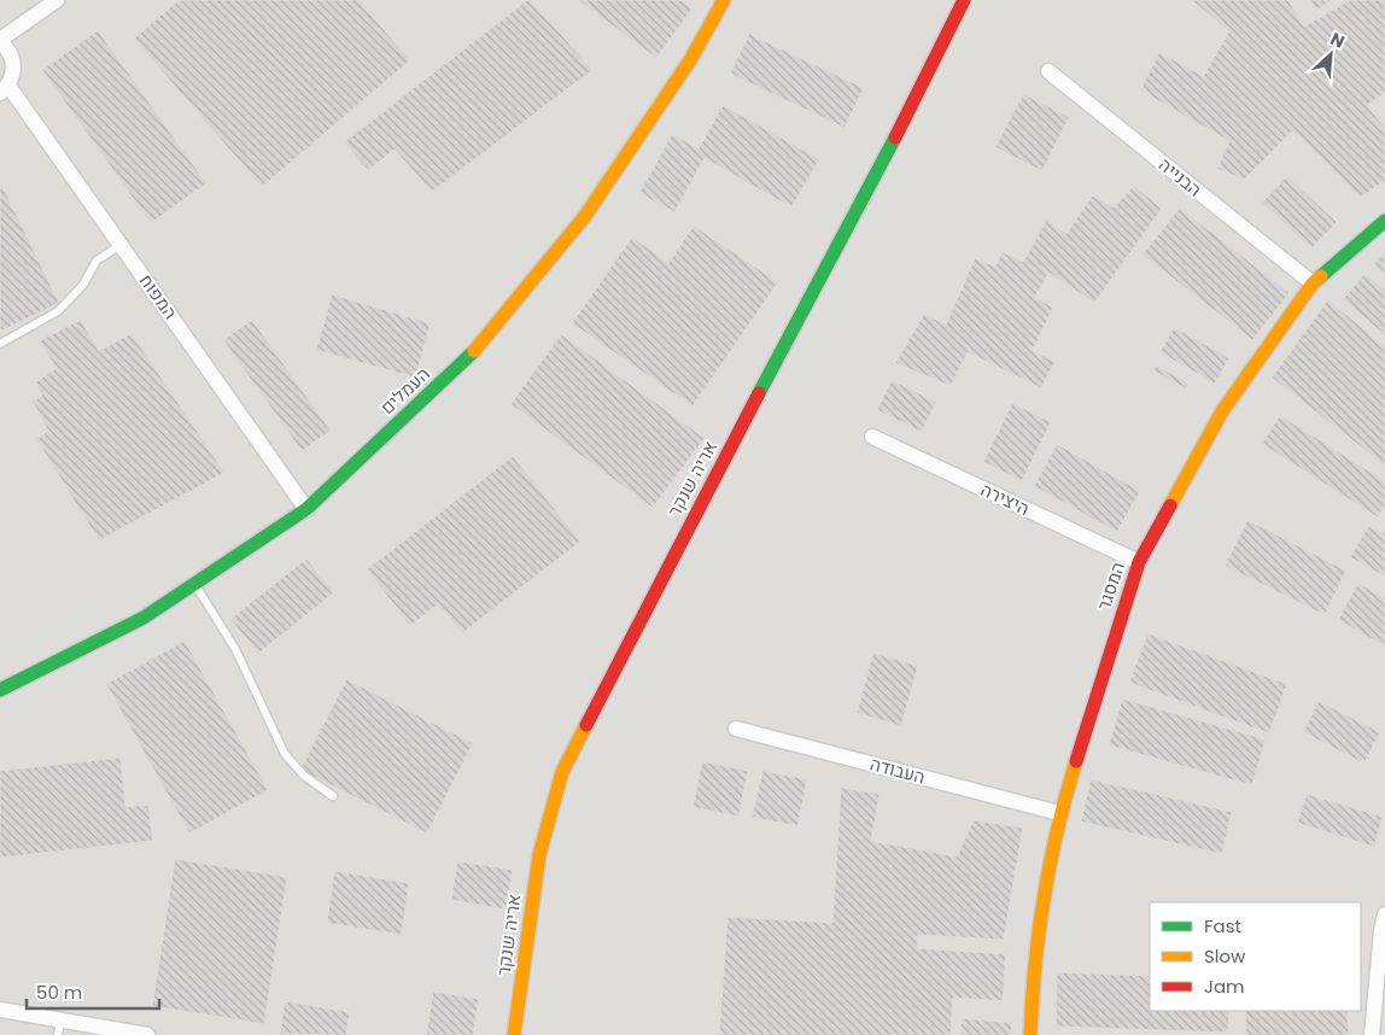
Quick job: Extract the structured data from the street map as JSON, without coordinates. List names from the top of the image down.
{
  "streets": {
    "street": [
      "הבנייה",
      "המפוח",
      "העמלים",
      "אריה שנקר",
      "היצירה",
      "המסגר",
      "העבודה"
    ]
  },
  "crossings": [
    ["הבנייה", "המסגר"],
    ["המפוח", "העמלים"],
    ["היצירה", "המסגר"],
    ["המסגר", "העבודה"]
  ],
  "legend": ["Fast", "Slow", "Jam"],
  "scale_bar": "50 m",
  "north": "top right"
}
